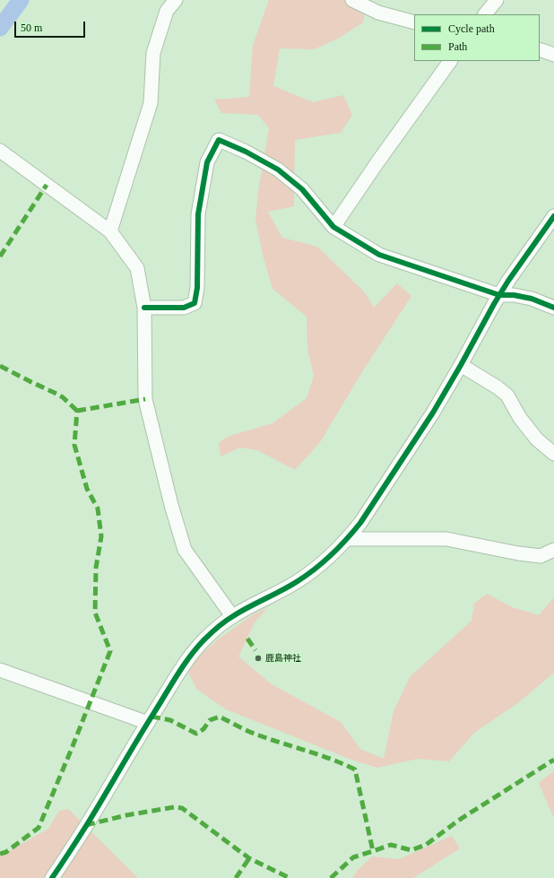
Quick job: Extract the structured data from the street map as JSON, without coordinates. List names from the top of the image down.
{
  "places": ["鹿島神社"],
  "legend": ["Cycle path", "Path"],
  "scale_bar": "50 m"
}
